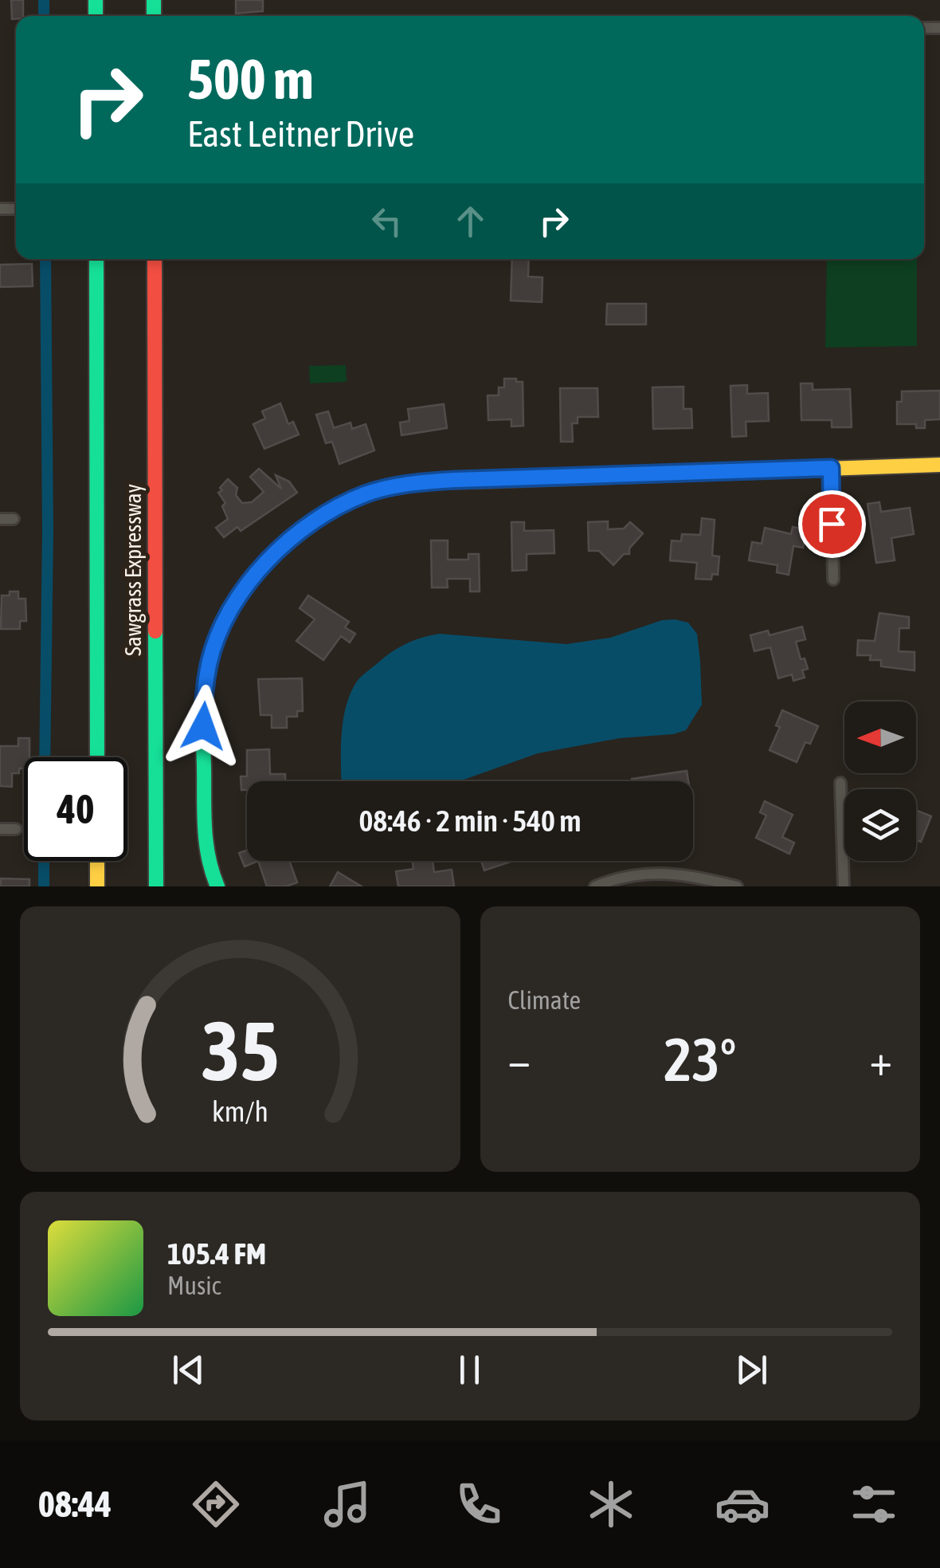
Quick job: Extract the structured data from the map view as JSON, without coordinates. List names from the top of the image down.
{
  "streets": {
    "main road": ["Sawgrass Expressway"]
  },
  "north": "left",
  "page": {
    "turn": ["500 m", "East Leitner Drive"],
    "limit": "40",
    "trip": "08:46 · 2 min · 540 m",
    "tile": "Climate",
    "heat": ["−", "23°", "+"],
    "song": ["105.4 FM", "Music"],
    "tabs": "08:44",
    "gauge": ["35", "km/h"]
  }
}
